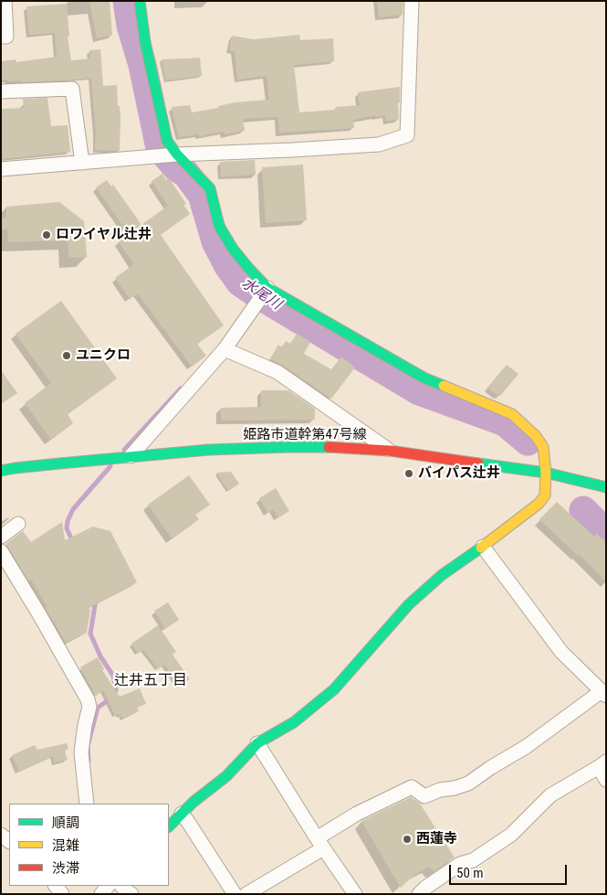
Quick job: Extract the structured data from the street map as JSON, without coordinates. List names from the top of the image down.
{
  "streets": {
    "street": ["姫路市道幹第47号線"]
  },
  "districts": ["辻井五丁目"],
  "water": ["水尾川"],
  "places": [
    "ロワイヤル辻井",
    "ユニクロ",
    "バイパス辻井",
    "西蓮寺"
  ],
  "legend": ["順調", "混雑", "渋滞"],
  "scale_bar": "50 m"
}
